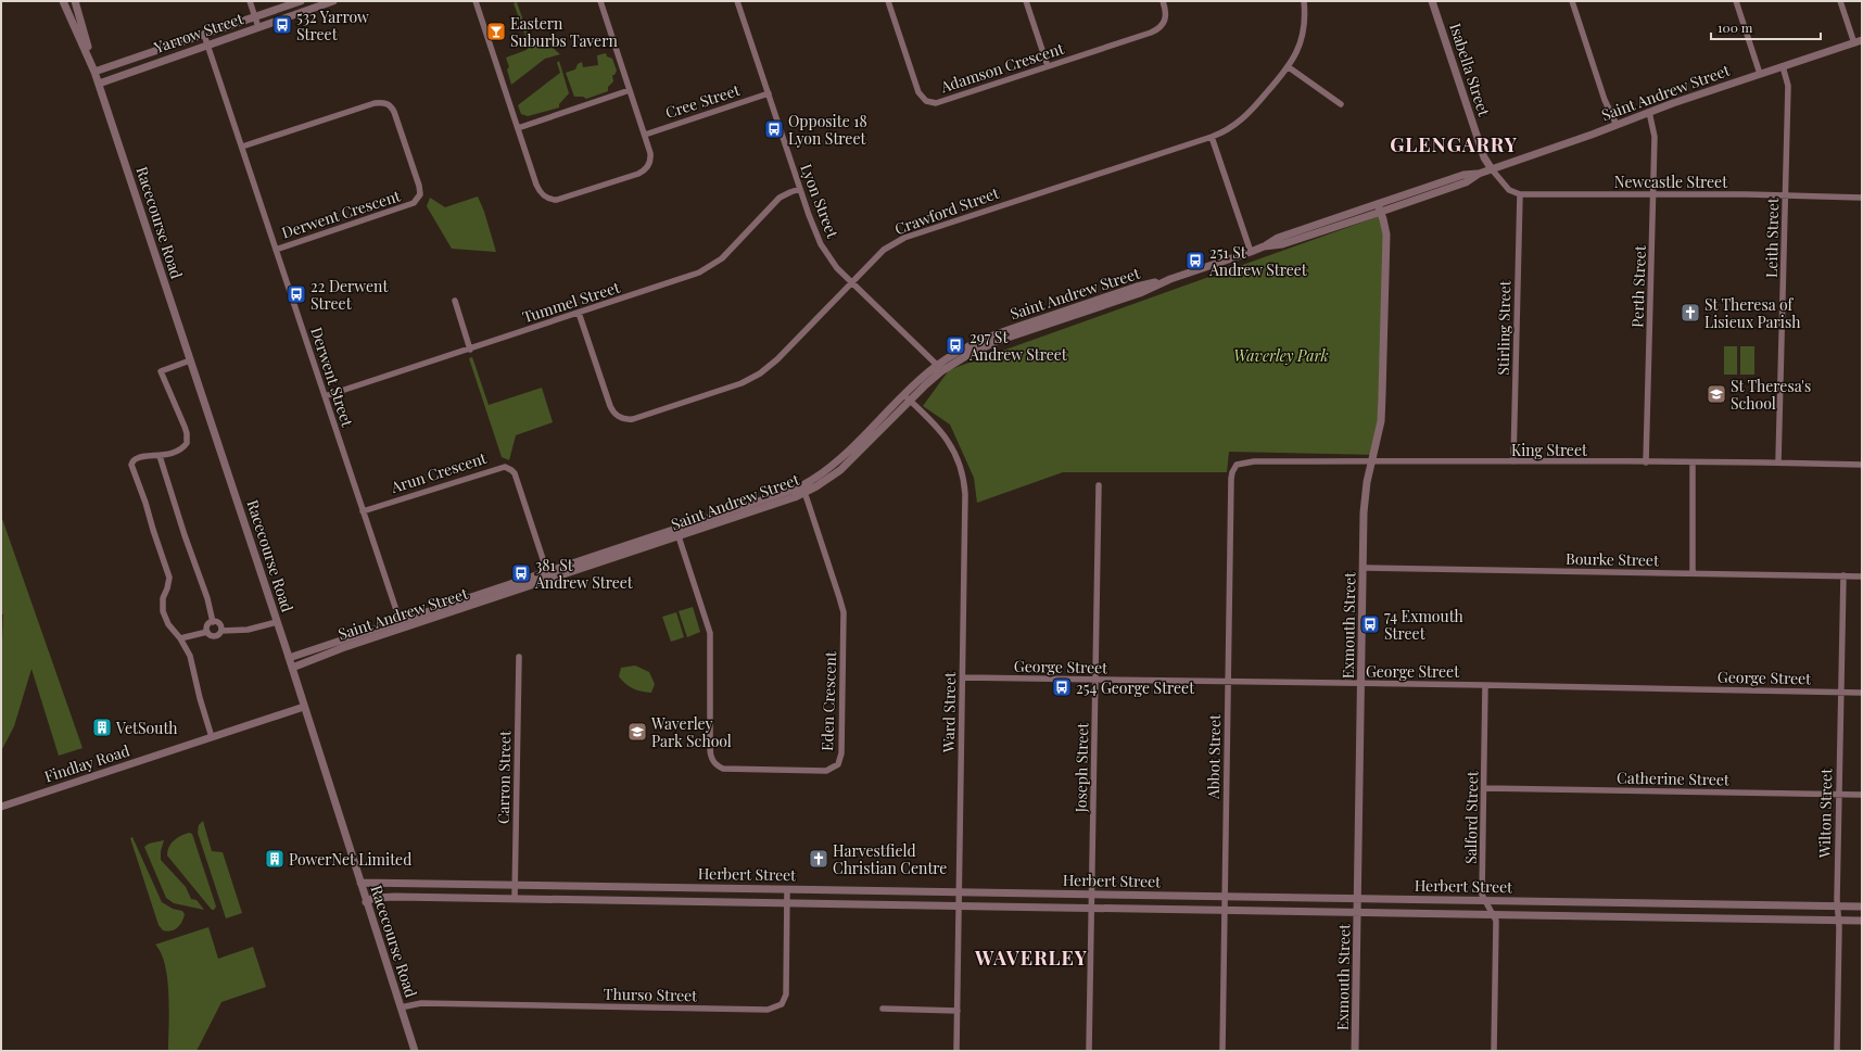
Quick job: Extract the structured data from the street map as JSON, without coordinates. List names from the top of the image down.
{
  "streets": {
    "street": [
      "Yarrow Street",
      "Adamson Crescent",
      "Isabella Street",
      "Saint Andrew Street",
      "Cree Street",
      "Newcastle Street",
      "Lyon Street",
      "Crawford Street",
      "Derwent Crescent",
      "Racecourse Road",
      "Leith Street",
      "Perth Street",
      "Tummel Street",
      "Stirling Street",
      "Derwent Street",
      "King Street",
      "Arun Crescent",
      "Bourke Street",
      "Exmouth Street",
      "George Street",
      "Eden Crescent",
      "Ward Street",
      "Abbot Street",
      "Findlay Road",
      "Joseph Street",
      "Carron Street",
      "Catherine Street",
      "Wilton Street",
      "Salford Street",
      "Herbert Street",
      "Thurso Street"
    ]
  },
  "crossings": [
    ["Yarrow Street", "Racecourse Road"],
    ["Yarrow Street", "Derwent Street"],
    ["Isabella Street", "Saint Andrew Street"],
    ["Saint Andrew Street", "Lyon Street"],
    ["Saint Andrew Street", "Racecourse Road"],
    ["Saint Andrew Street", "Leith Street"],
    ["Saint Andrew Street", "Perth Street"],
    ["Saint Andrew Street", "Derwent Street"],
    ["Saint Andrew Street", "Arun Crescent"],
    ["Saint Andrew Street", "Exmouth Street"],
    ["Saint Andrew Street", "Eden Crescent"],
    ["Saint Andrew Street", "Ward Street"],
    ["Cree Street", "Lyon Street"],
    ["Newcastle Street", "Leith Street"],
    ["Newcastle Street", "Perth Street"],
    ["Newcastle Street", "Stirling Street"],
    ["Lyon Street", "Crawford Street"],
    ["Lyon Street", "Tummel Street"],
    ["Crawford Street", "Tummel Street"],
    ["Derwent Crescent", "Derwent Street"],
    ["Racecourse Road", "Findlay Road"],
    ["Racecourse Road", "Herbert Street"],
    ["Racecourse Road", "Thurso Street"],
    ["Leith Street", "King Street"],
    ["Perth Street", "King Street"],
    ["Tummel Street", "Derwent Street"],
    ["Stirling Street", "King Street"],
    ["Derwent Street", "Arun Crescent"],
    ["King Street", "Exmouth Street"],
    ["King Street", "Abbot Street"],
    ["Bourke Street", "Exmouth Street"],
    ["Bourke Street", "Wilton Street"],
    ["Exmouth Street", "George Street"],
    ["Exmouth Street", "Herbert Street"],
    ["George Street", "Ward Street"],
    ["George Street", "Abbot Street"],
    ["George Street", "Joseph Street"],
    ["George Street", "Wilton Street"],
    ["George Street", "Salford Street"],
    ["Ward Street", "Herbert Street"],
    ["Abbot Street", "Herbert Street"],
    ["Joseph Street", "Herbert Street"],
    ["Carron Street", "Herbert Street"],
    ["Catherine Street", "Wilton Street"],
    ["Catherine Street", "Salford Street"],
    ["Wilton Street", "Herbert Street"],
    ["Salford Street", "Herbert Street"],
    ["Herbert Street", "Thurso Street"]
  ],
  "districts": ["GLENGARRY", "WAVERLEY"],
  "parks": ["Waverley Park"],
  "places": {
    "bus stop": [
      "532 Yarrow Street",
      "Opposite 18 Lyon Street",
      "251 St Andrew Street",
      "22 Derwent Street",
      "297 St Andrew Street",
      "381 St Andrew Street",
      "74 Exmouth Street",
      "254 George Street"
    ],
    "bar": ["Eastern Suburbs Tavern"],
    "church": ["St Theresa of Lisieux Parish", "Harvestfield Christian Centre"],
    "school or university": ["St Theresa's School", "Waverley Park School"],
    "building": ["VetSouth", "PowerNet Limited"]
  },
  "scale_bar": "100 m"
}
